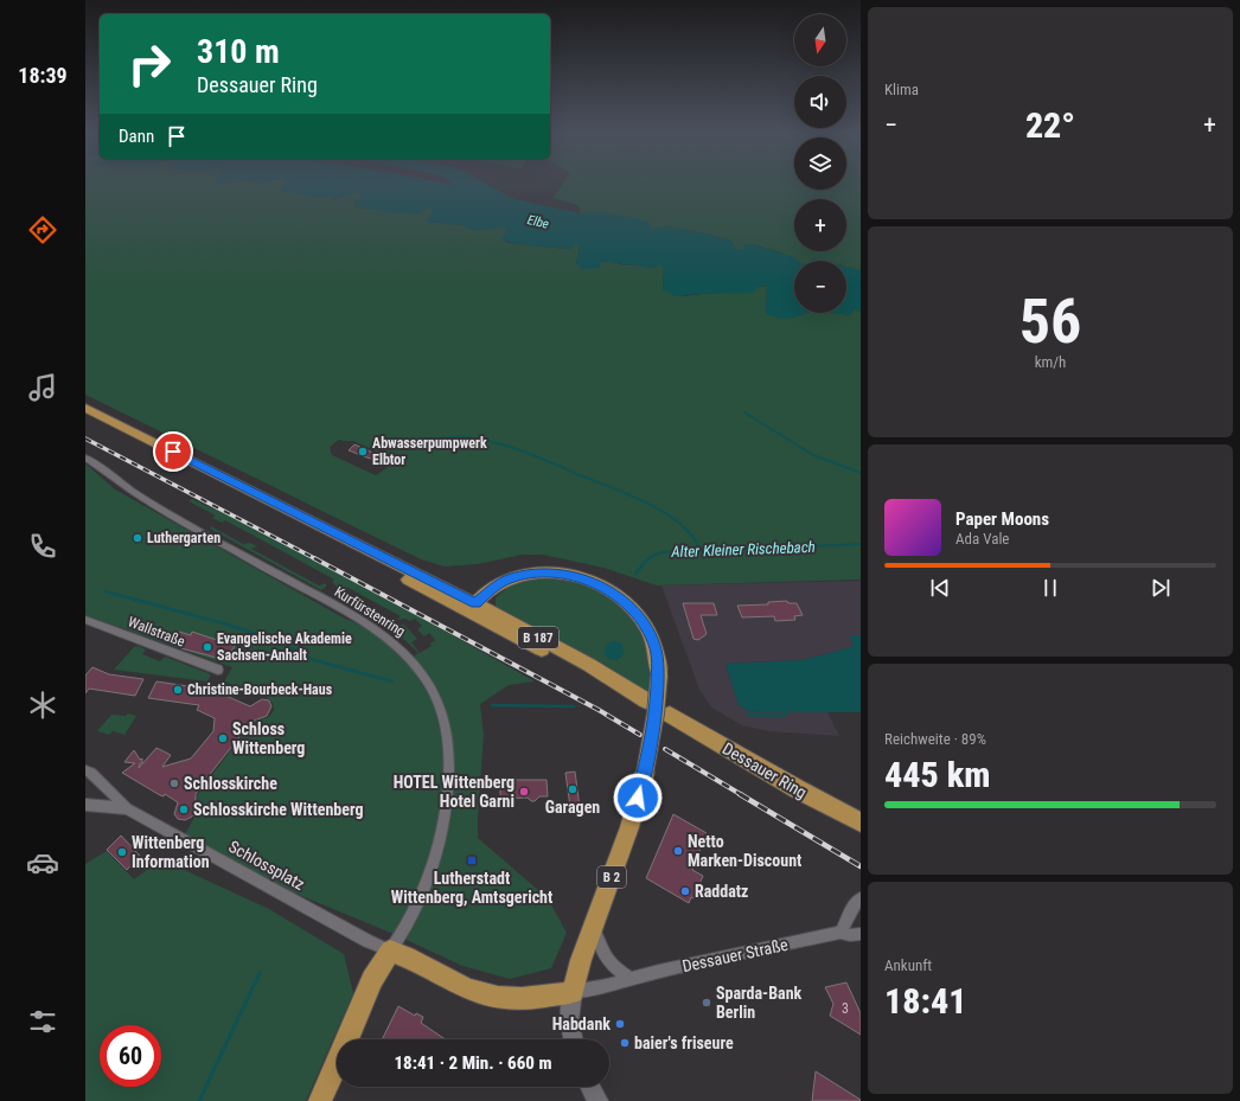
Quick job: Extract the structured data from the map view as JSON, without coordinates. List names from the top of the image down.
{
  "streets": {
    "main road": [
      "B 187",
      "Dessauer Ring",
      "B 2",
      "Dessauer Straße"
    ],
    "street": ["Kurfürstenring", "Wallstraße", "Schlossplatz"]
  },
  "crossings": [
    ["Kurfürstenring", "Schlossplatz"],
    ["Kurfürstenring", "Dessauer Straße"],
    ["B 187", "B 2"],
    ["Schlossplatz", "Dessauer Straße"],
    ["B 2", "Dessauer Straße"]
  ],
  "water": ["Elbe", "Alter Kleiner Rischebach"],
  "places": {
    "other": [
      "Abwasserpumpwerk Elbtor",
      "Luthergarten",
      "Evangelische Akademie Sachsen-Anhalt",
      "Christine-Bourbeck-Haus",
      "Schloss Wittenberg",
      "Schlosskirche",
      "Garagen",
      "HOTEL Wittenberg Hotel Garni",
      "Schlosskirche Wittenberg",
      "Netto Marken-Discount",
      "Wittenberg Information",
      "Raddatz",
      "Sparda-Bank Berlin",
      "Habdank",
      "baier's friseure"
    ],
    "transit": ["Lutherstadt Wittenberg, Amtsgericht"]
  },
  "house_numbers": ["3"],
  "north": "bottom",
  "page": {
    "tabs": "18:39",
    "tile": [
      "Klima",
      ["56", "km/h"],
      ["Reichweite · 89%", "445 km"],
      ["Ankunft", "18:41"]
    ],
    "map_buttons": ["+", "−"],
    "turn": ["310 m", "Dessauer Ring"],
    "heat": ["−", "22°", "+"],
    "then": "Dann",
    "song": ["Paper Moons", "Ada Vale"],
    "limit": "60",
    "trip": "18:41 · 2 Min. · 660 m"
  }
}
